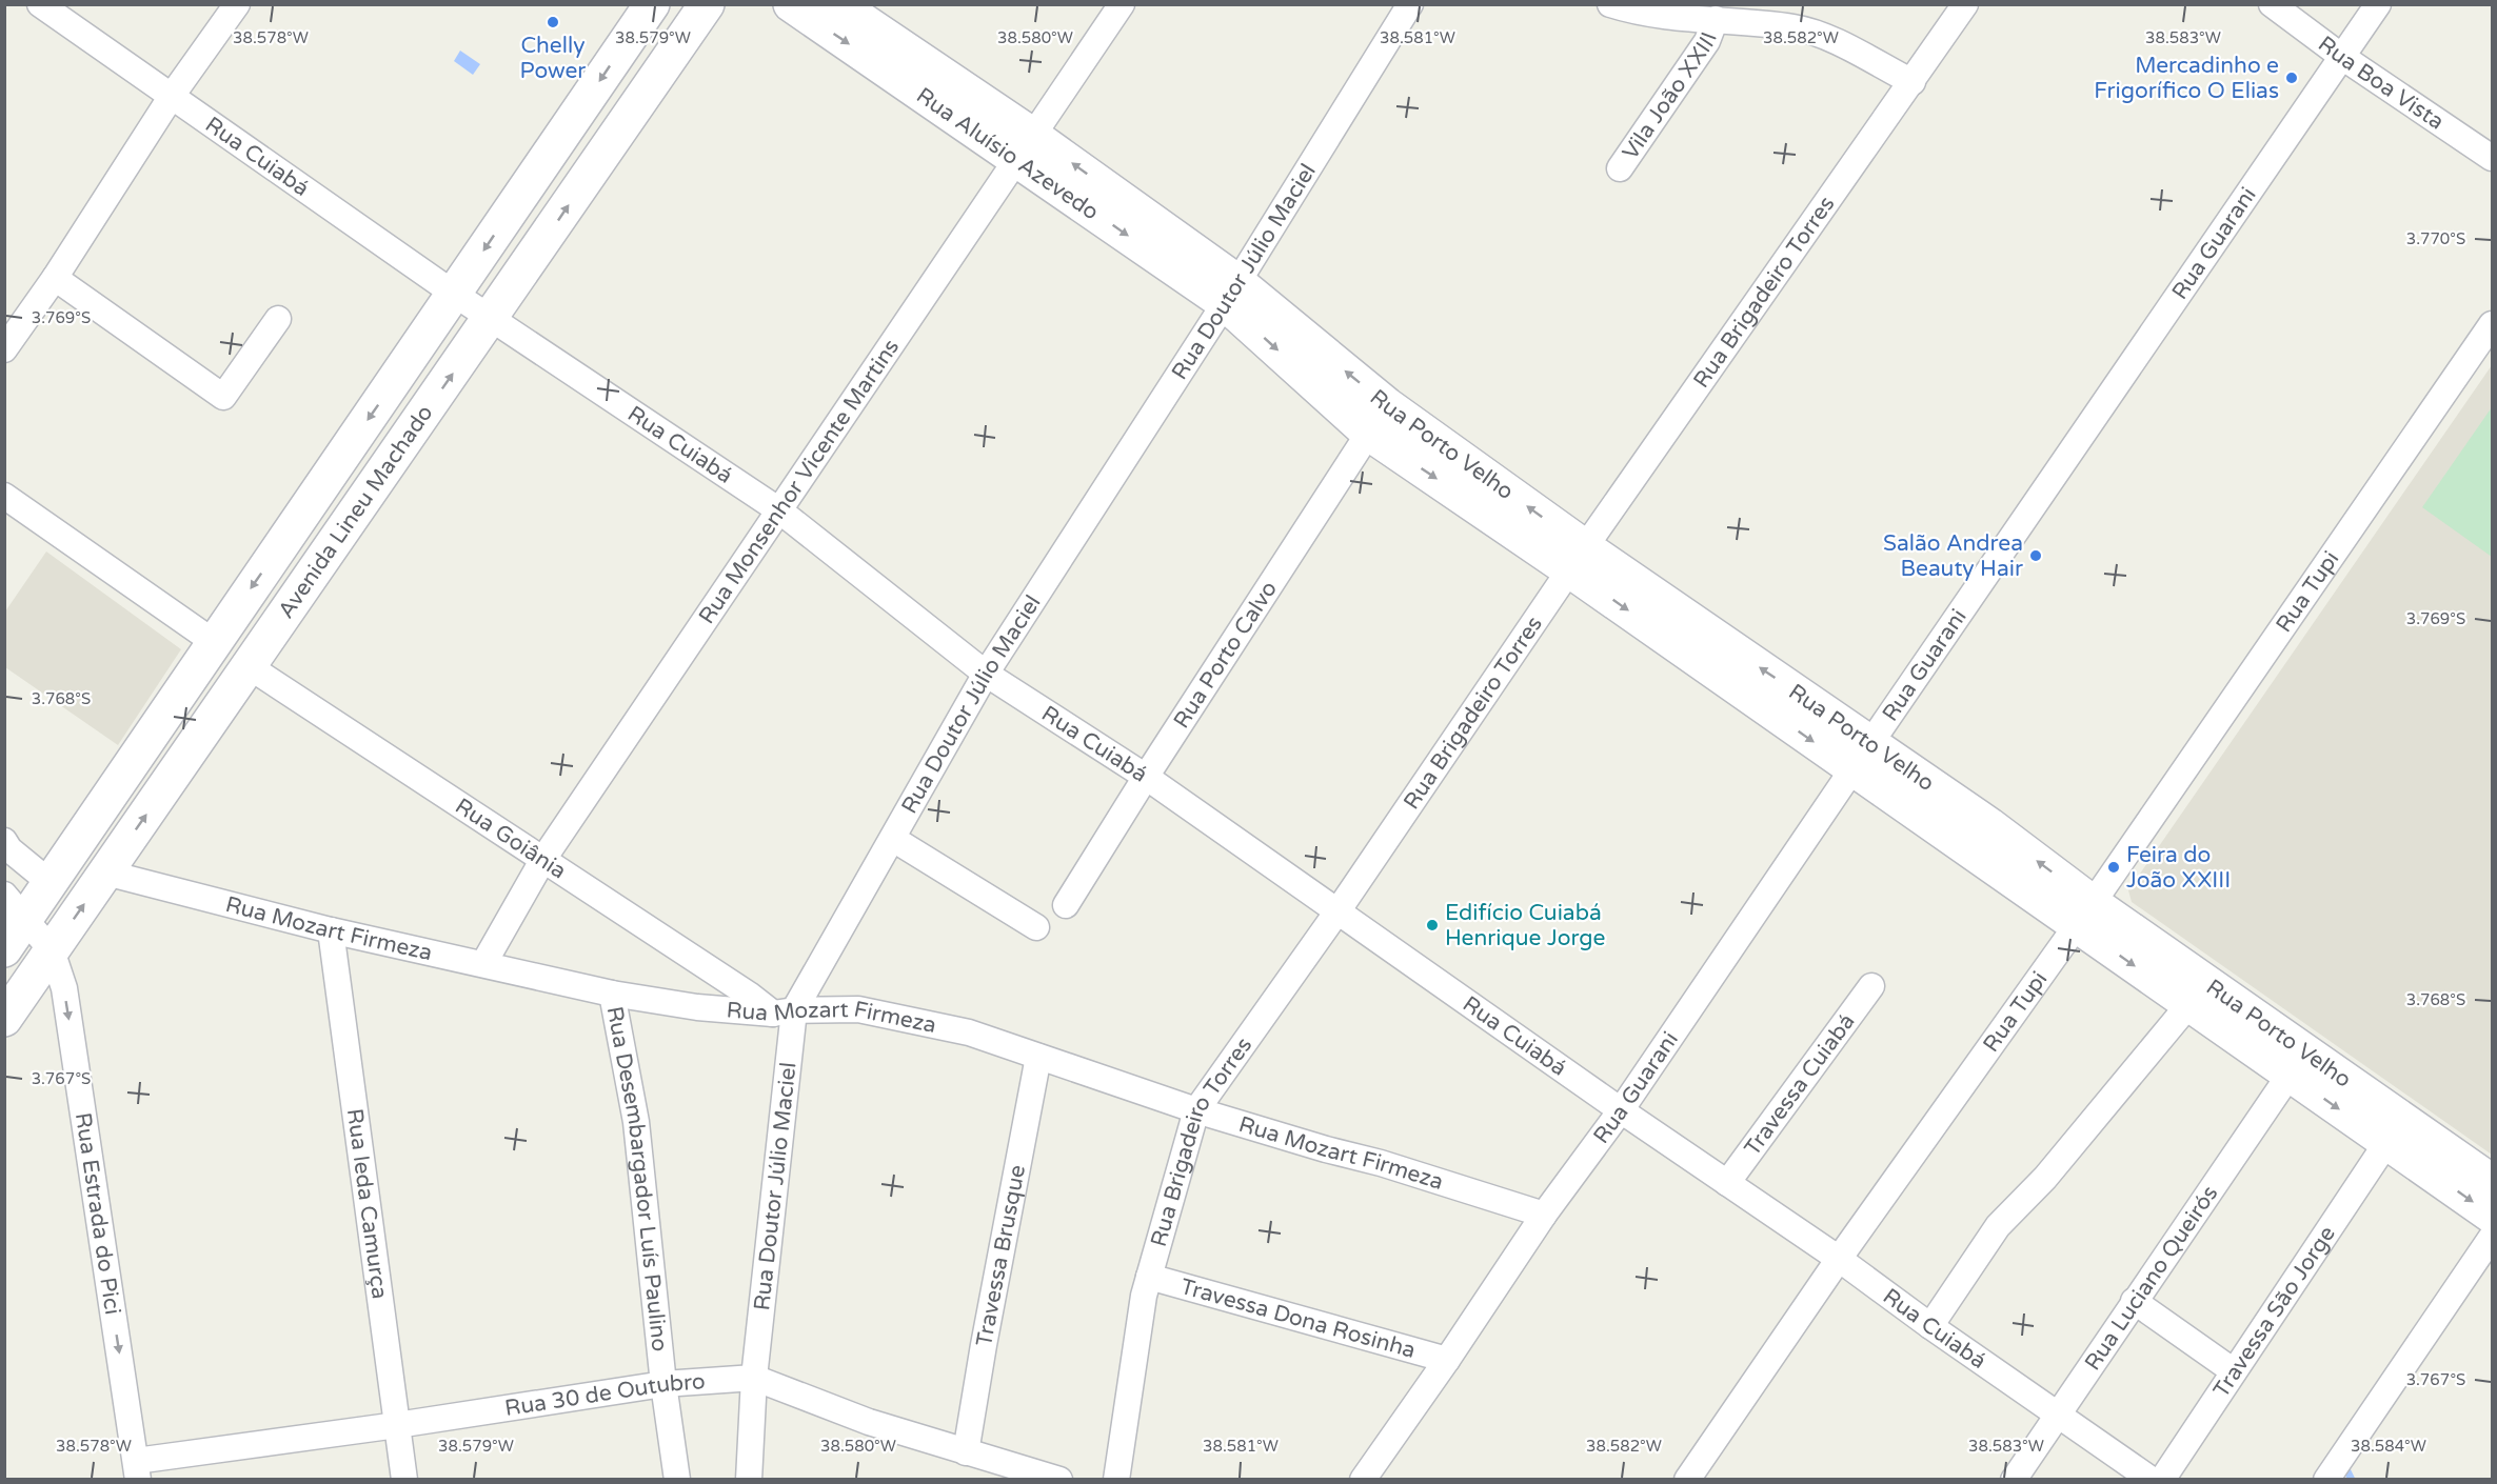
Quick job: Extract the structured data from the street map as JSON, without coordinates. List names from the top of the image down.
{
  "streets": {
    "main road": ["Rua Aluísio Azevedo", "Rua Porto Velho", "Avenida Lineu Machado"],
    "street": [
      "Rua Boa Vista",
      "Vila João XXIII",
      "Rua Cuiabá",
      "Rua Guarani",
      "Rua Doutor Júlio Maciel",
      "Rua Brigadeiro Torres",
      "Rua Monsenhor Vicente Martins",
      "Rua Tupi",
      "Rua Porto Calvo",
      "Rua Goiânia",
      "Rua Mozart Firmeza",
      "Travessa Cuiabá",
      "Rua Desembargador Luís Paulino",
      "Rua Ieda Camurça",
      "Rua Estrada do Pici",
      "Travessa Brusque",
      "Rua Luciano Queirós",
      "Travessa São Jorge",
      "Travessa Dona Rosinha",
      "Rua 30 de Outubro"
    ]
  },
  "crossings": [
    ["Rua Boa Vista", "Rua Guarani"],
    ["Rua Aluísio Azevedo", "Rua Doutor Júlio Maciel"],
    ["Rua Aluísio Azevedo", "Rua Porto Velho"],
    ["Rua Aluísio Azevedo", "Rua Monsenhor Vicente Martins"],
    ["Rua Cuiabá", "Rua Guarani"],
    ["Rua Cuiabá", "Rua Doutor Júlio Maciel"],
    ["Rua Cuiabá", "Rua Brigadeiro Torres"],
    ["Rua Cuiabá", "Rua Porto Velho"],
    ["Rua Cuiabá", "Rua Monsenhor Vicente Martins"],
    ["Rua Cuiabá", "Avenida Lineu Machado"],
    ["Rua Cuiabá", "Rua Tupi"],
    ["Rua Cuiabá", "Rua Porto Calvo"],
    ["Rua Cuiabá", "Travessa Cuiabá"],
    ["Rua Cuiabá", "Rua Luciano Queirós"],
    ["Rua Guarani", "Rua Porto Velho"],
    ["Rua Guarani", "Rua Mozart Firmeza"],
    ["Rua Guarani", "Travessa Dona Rosinha"],
    ["Rua Doutor Júlio Maciel", "Rua Porto Velho"],
    ["Rua Doutor Júlio Maciel", "Rua Goiânia"],
    ["Rua Doutor Júlio Maciel", "Rua Mozart Firmeza"],
    ["Rua Doutor Júlio Maciel", "Rua 30 de Outubro"],
    ["Rua Brigadeiro Torres", "Rua Porto Velho"],
    ["Rua Brigadeiro Torres", "Rua Mozart Firmeza"],
    ["Rua Brigadeiro Torres", "Travessa Dona Rosinha"],
    ["Rua Porto Velho", "Rua Tupi"],
    ["Rua Porto Velho", "Rua Porto Calvo"],
    ["Rua Porto Velho", "Rua Luciano Queirós"],
    ["Rua Porto Velho", "Travessa São Jorge"],
    ["Rua Monsenhor Vicente Martins", "Rua Goiânia"],
    ["Rua Monsenhor Vicente Martins", "Rua Mozart Firmeza"],
    ["Avenida Lineu Machado", "Rua Goiânia"],
    ["Avenida Lineu Machado", "Rua Mozart Firmeza"],
    ["Avenida Lineu Machado", "Rua Estrada do Pici"],
    ["Rua Goiânia", "Rua Mozart Firmeza"],
    ["Rua Mozart Firmeza", "Rua Desembargador Luís Paulino"],
    ["Rua Mozart Firmeza", "Rua Ieda Camurça"],
    ["Rua Mozart Firmeza", "Travessa Brusque"],
    ["Rua Desembargador Luís Paulino", "Rua 30 de Outubro"],
    ["Rua Ieda Camurça", "Rua 30 de Outubro"],
    ["Rua Estrada do Pici", "Rua 30 de Outubro"],
    ["Travessa Brusque", "Rua 30 de Outubro"]
  ],
  "one_way": ["Rua Estrada do Pici"],
  "places": [
    "Chelly Power",
    "Mercadinho e Frigorífico O Elias",
    "Salão Andrea Beauty Hair",
    "Feira do João XXIII",
    "Edifício Cuiabá Henrique Jorge"
  ],
  "coordinates": [
    "38.578°W",
    "38.579°W",
    "38.580°W",
    "38.581°W",
    "38.582°W",
    "38.583°W",
    "3.770°S",
    "3.769°S",
    "3.768°S",
    "3.767°S",
    "38.584°W"
  ]
}
